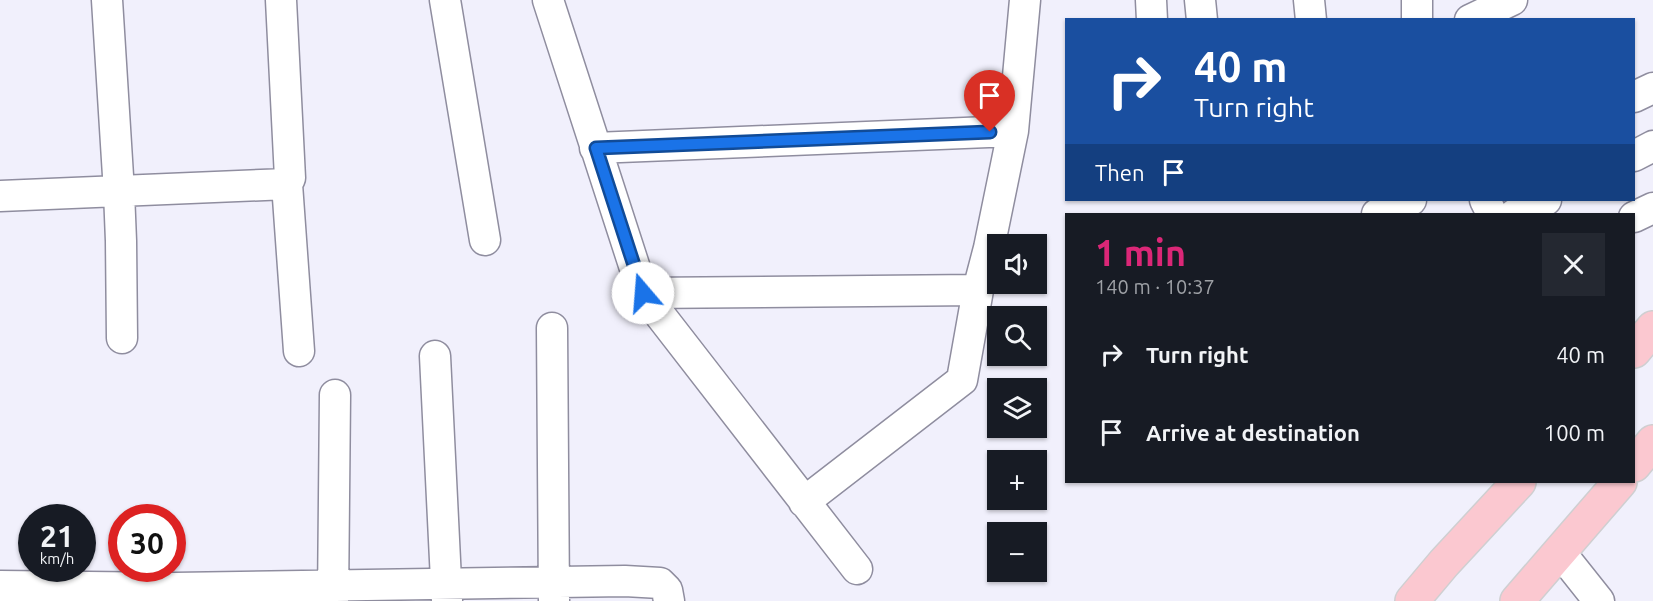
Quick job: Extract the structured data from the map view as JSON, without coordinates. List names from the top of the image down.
{
  "page": {
    "turn": ["40 m", "Turn right"],
    "then": "Then",
    "heading": ["1 min", "140 m · 10:37"],
    "map_buttons": ["+", "−"],
    "list": [
      {
        "name": "Turn right",
        "value": "40 m"
      },
      {
        "name": "Arrive at destination",
        "value": "100 m"
      }
    ],
    "speed": "21 km/h",
    "limit": "30"
  }
}
